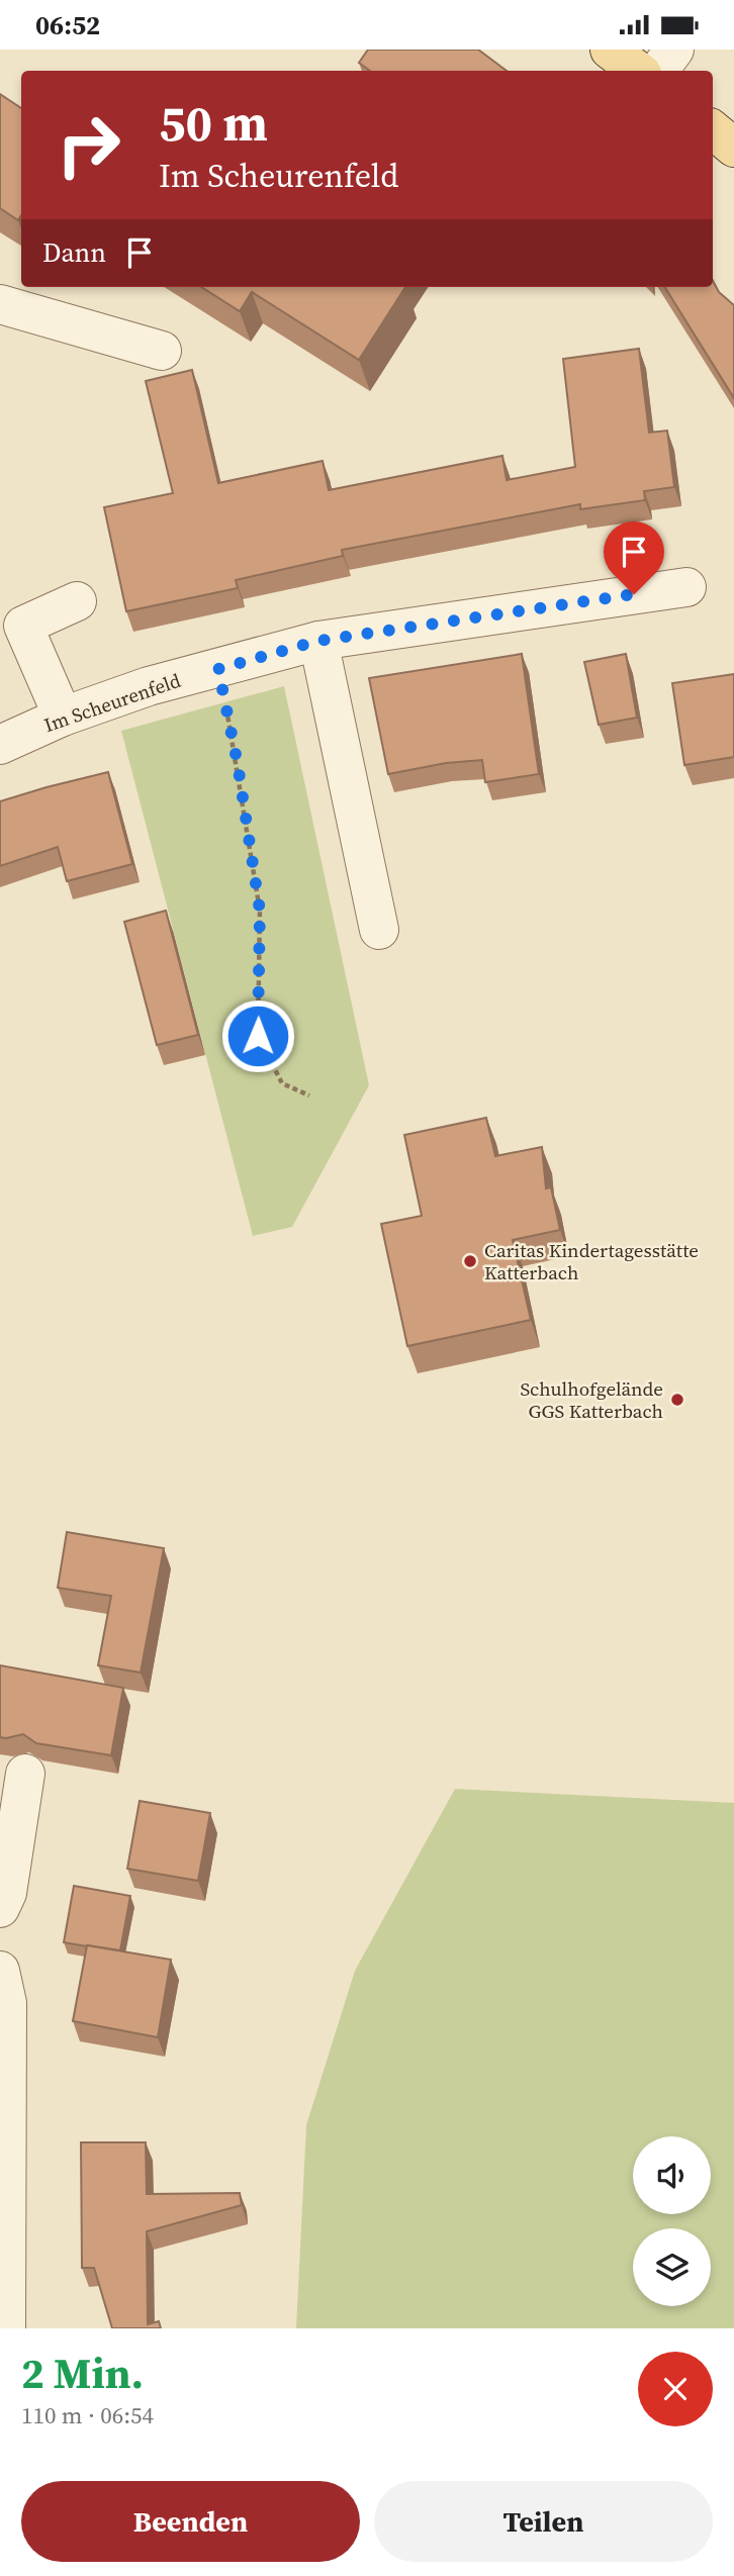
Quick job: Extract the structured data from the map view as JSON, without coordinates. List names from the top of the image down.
{
  "streets": {
    "street": ["Im Scheurenfeld"]
  },
  "places": ["Caritas Kindertagesstätte Katterbach", "Schulhofgelände GGS Katterbach"],
  "page": {
    "status": "06:52",
    "turn": ["50 m", "Im Scheurenfeld"],
    "then": "Dann",
    "heading": ["2 Min.", "110 m · 06:54"],
    "buttons": ["Beenden", "Teilen"]
  }
}
